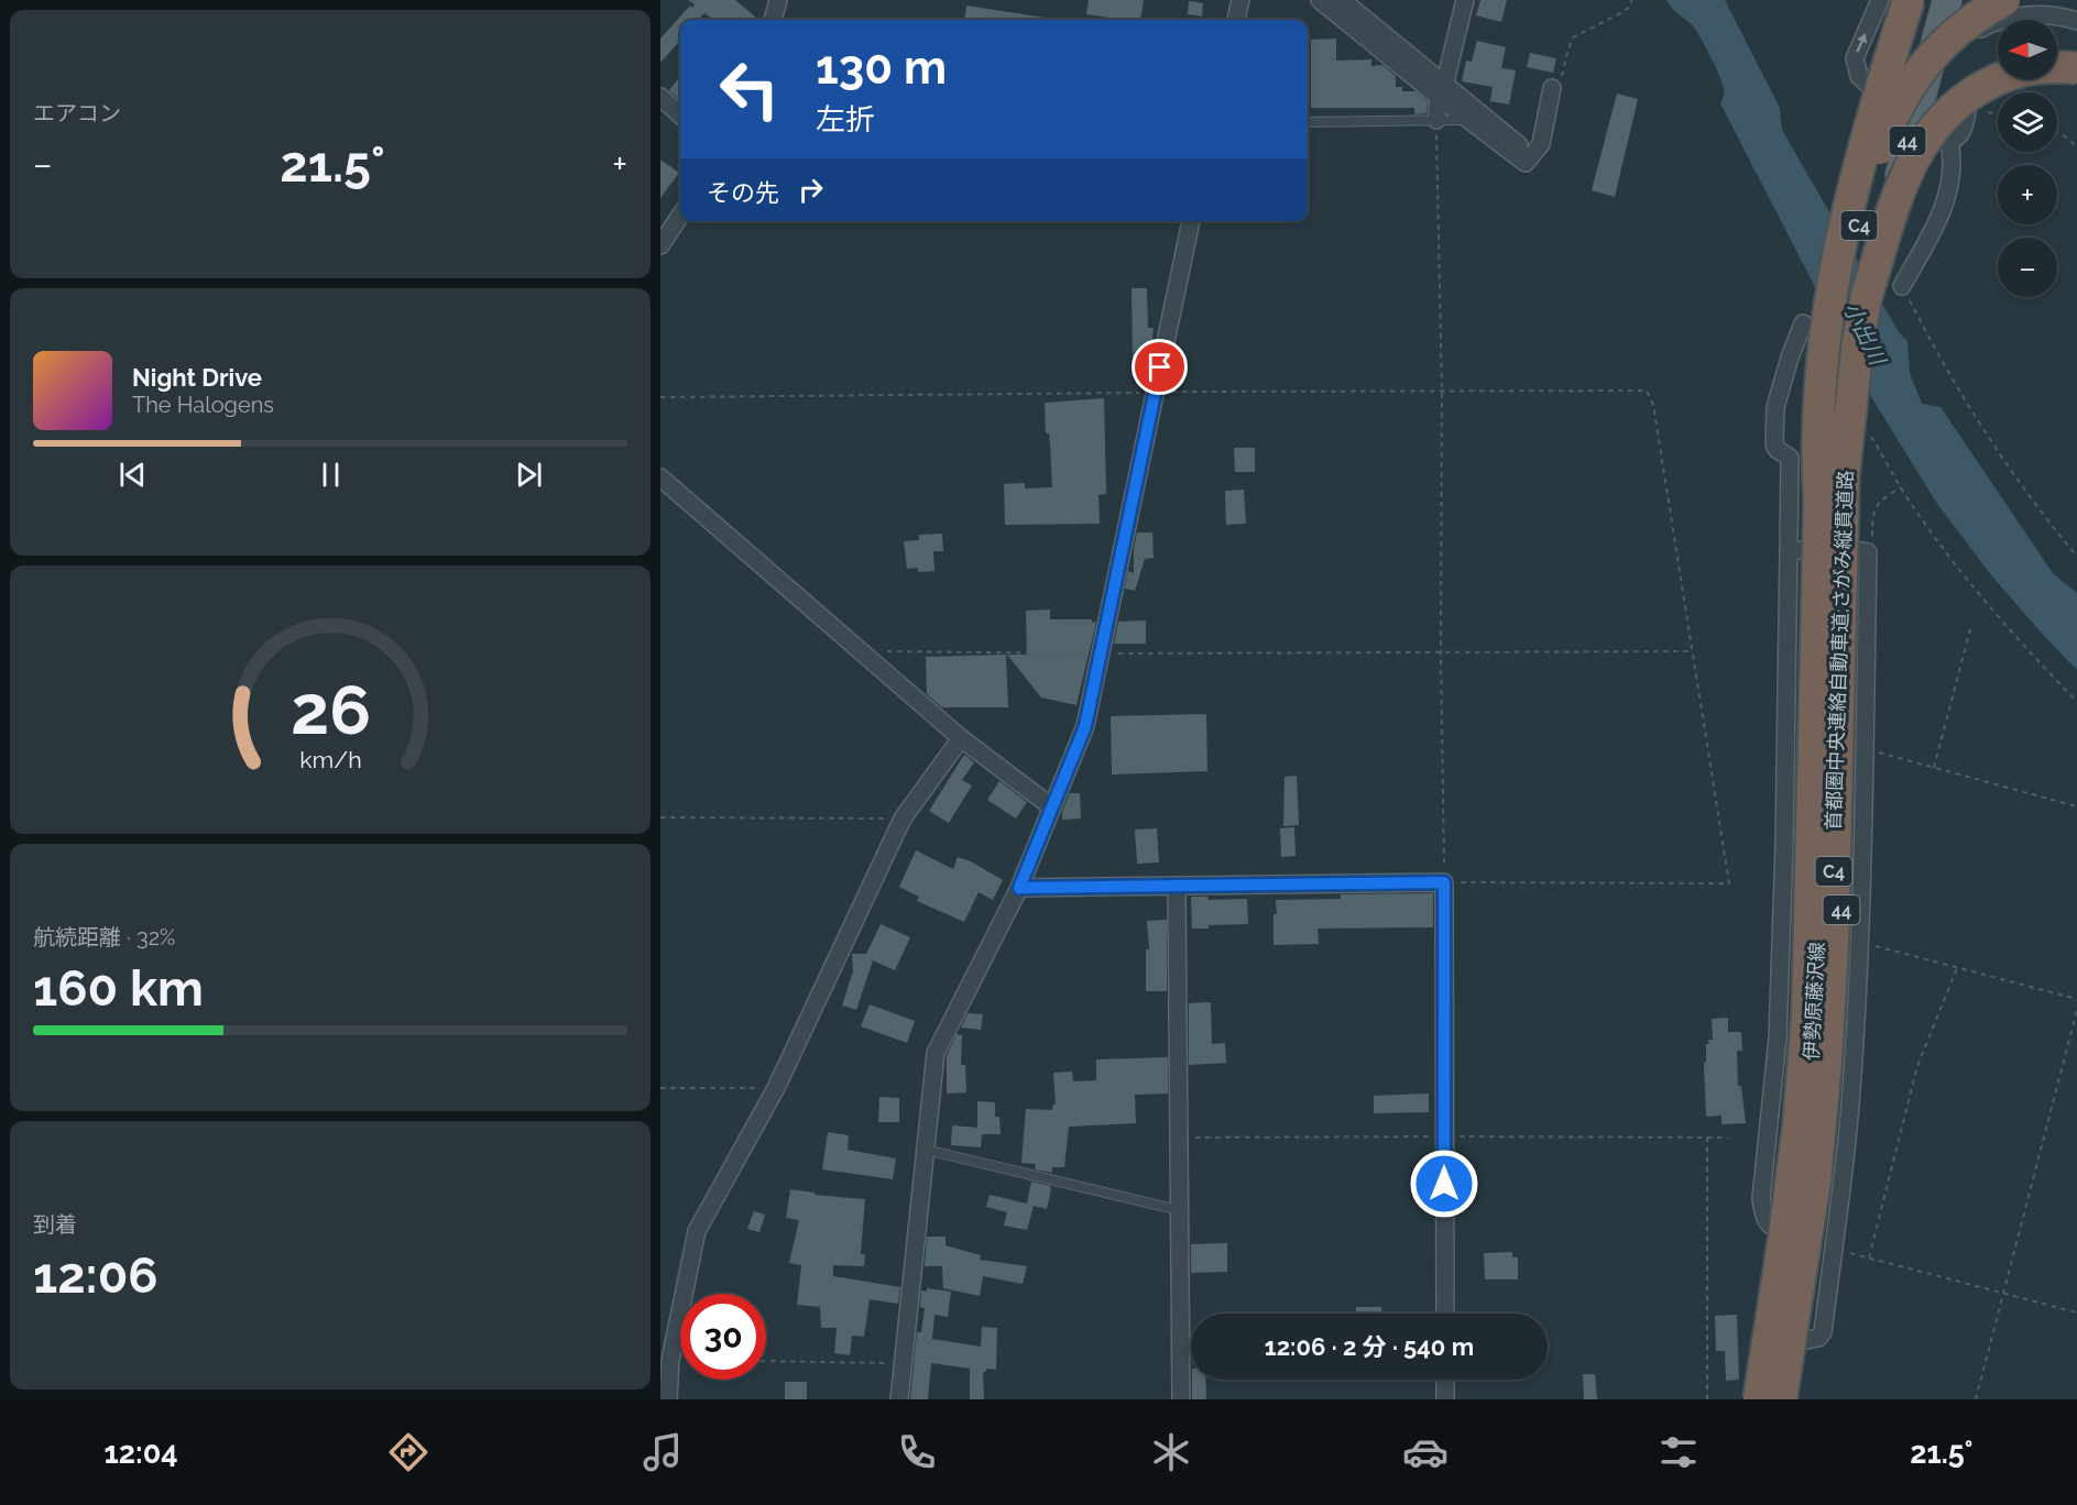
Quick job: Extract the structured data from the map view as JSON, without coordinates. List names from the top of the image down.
{
  "streets": {
    "highway": ["C4", "首都圏中央連絡自動車道;さがみ縦貫道路"],
    "main road": ["44", "伊勢原藤沢線"]
  },
  "crossings": [
    ["44", "C4"],
    ["44", "首都圏中央連絡自動車道;さがみ縦貫道路"],
    ["44", "伊勢原藤沢線"],
    ["C4", "首都圏中央連絡自動車道;さがみ縦貫道路"]
  ],
  "water": ["小出川"],
  "north": "left",
  "page": {
    "tile": [
      "エアコン",
      ["航続距離 · 32%", "160 km"],
      ["到着", "12:06"]
    ],
    "map_buttons": ["+", "−"],
    "turn": ["130 m", "左折"],
    "heat": ["−", "21.5°", "+"],
    "then": "その先",
    "song": ["Night Drive", "The Halogens"],
    "limit": "30",
    "trip": "12:06 · 2 分 · 540 m",
    "tabs": ["12:04", "21.5°"],
    "gauge": ["26", "km/h"]
  }
}
